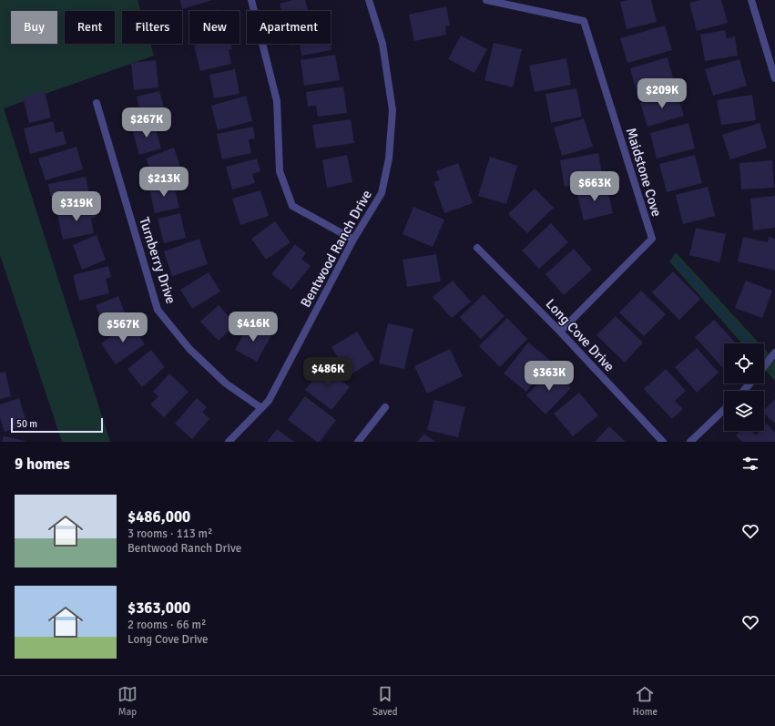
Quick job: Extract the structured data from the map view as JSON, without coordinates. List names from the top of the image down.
{
  "streets": {
    "street": [
      "Maidstone Cove",
      "Bentwood Ranch Drive",
      "Turnberry Drive",
      "Long Cove Drive"
    ]
  },
  "crossings": [
    ["Maidstone Cove", "Long Cove Drive"],
    ["Bentwood Ranch Drive", "Turnberry Drive"]
  ],
  "scale_bar": "50 m",
  "page": {
    "chip": [
      "Buy",
      "Rent",
      "Filters",
      "New",
      "Apartment"
    ],
    "price": [
      "$209K",
      "$267K",
      "$213K",
      "$663K",
      "$319K",
      "$416K",
      "$567K",
      "$486K",
      "$363K"
    ],
    "scale": "50 m",
    "heading": "9 homes",
    "list": [
      {
        "name": "$486,000",
        "note": "3 rooms · 113 m² · Bentwood Ranch Drive"
      },
      {
        "name": "$363,000",
        "note": "2 rooms · 66 m² · Long Cove Drive"
      }
    ],
    "tabs": ["Map", "Saved", "Home"]
  }
}
